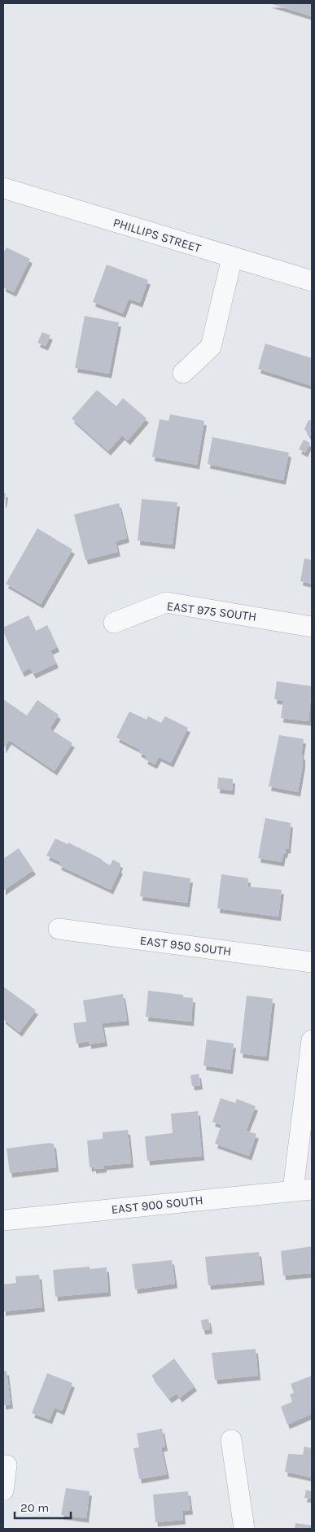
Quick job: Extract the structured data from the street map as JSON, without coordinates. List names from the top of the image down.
{
  "streets": {
    "street": [
      "PHILLIPS STREET",
      "EAST 975 SOUTH",
      "EAST 950 SOUTH",
      "EAST 900 SOUTH"
    ]
  },
  "scale_bar": "20 m"
}
